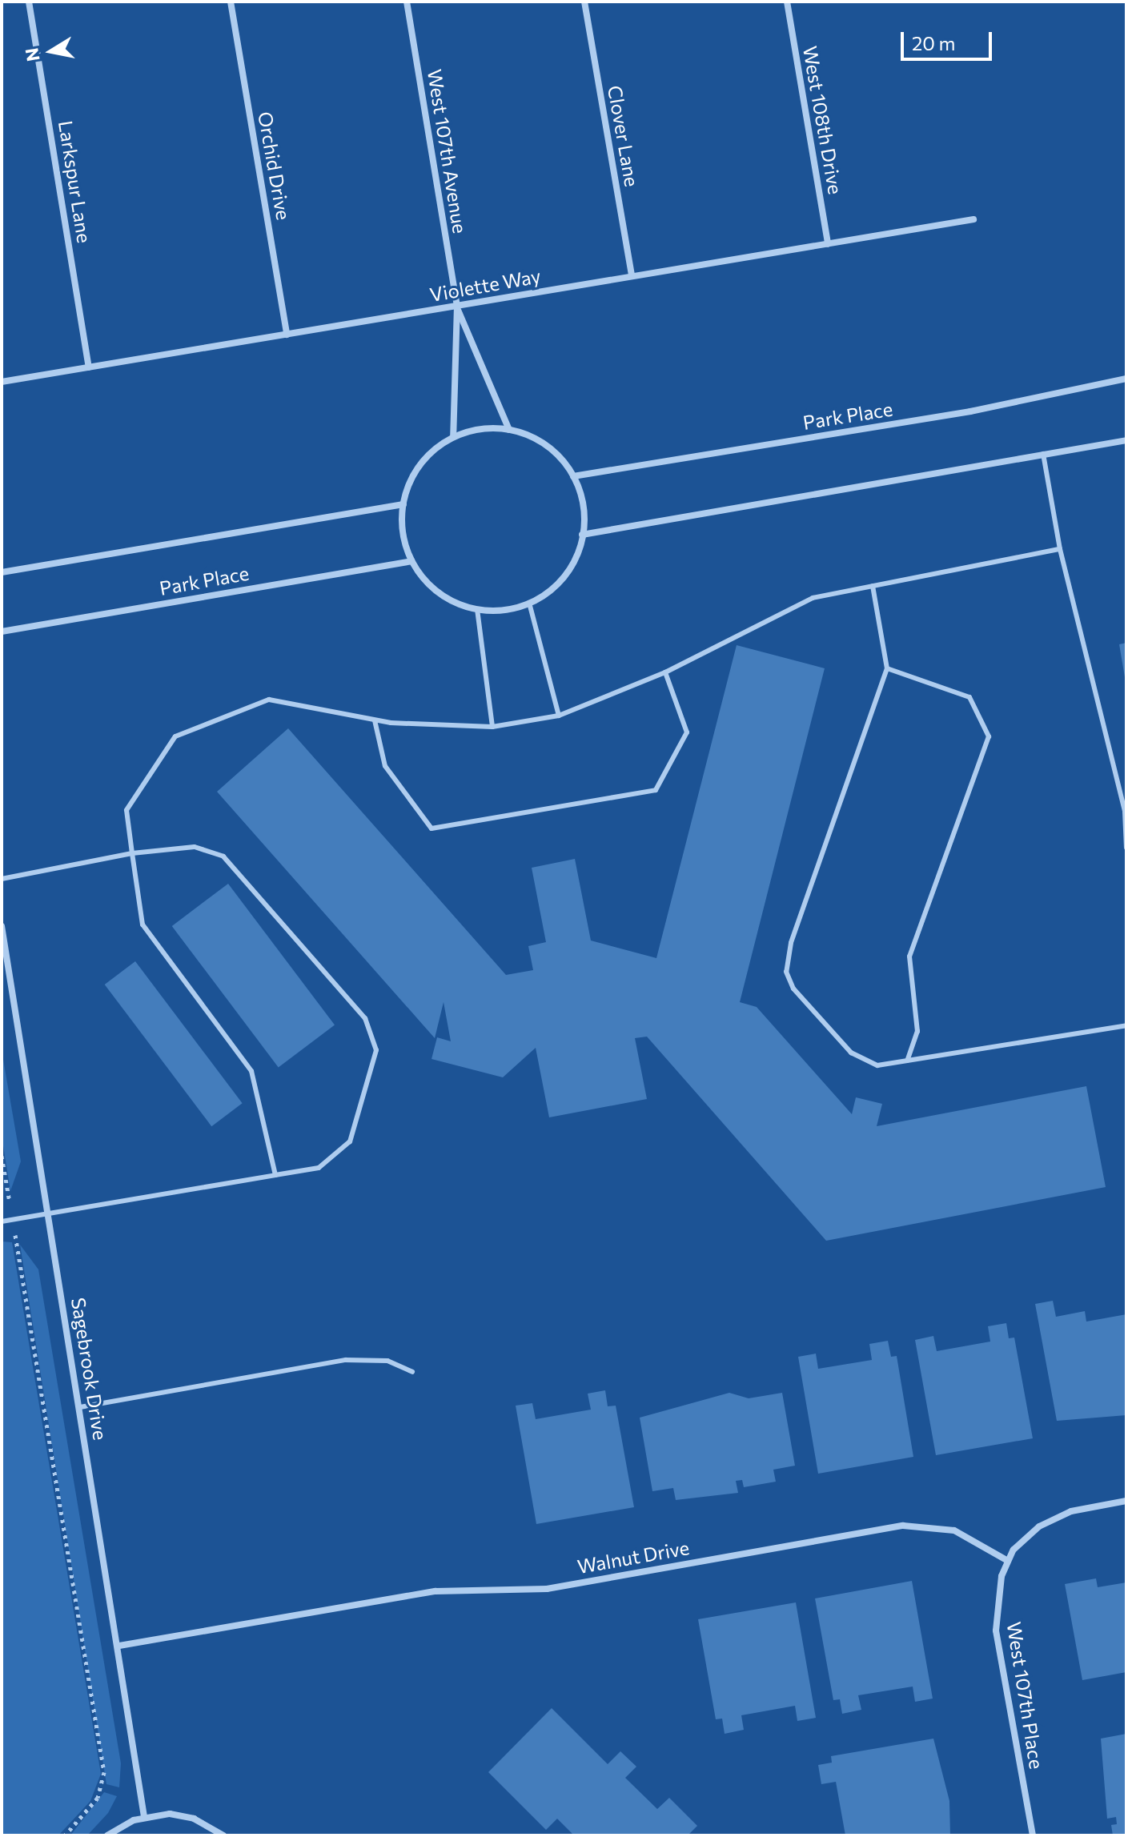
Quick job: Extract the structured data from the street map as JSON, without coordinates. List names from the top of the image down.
{
  "streets": {
    "street": [
      "West 108th Drive",
      "Clover Lane",
      "West 107th Avenue",
      "Orchid Drive",
      "Larkspur Lane",
      "Violette Way",
      "Park Place",
      "Sagebrook Drive",
      "Walnut Drive",
      "West 107th Place"
    ]
  },
  "crossings": [
    ["West 108th Drive", "Violette Way"],
    ["Clover Lane", "Violette Way"],
    ["West 107th Avenue", "Violette Way"],
    ["West 107th Avenue", "Park Place"],
    ["Orchid Drive", "Violette Way"],
    ["Larkspur Lane", "Violette Way"],
    ["Sagebrook Drive", "Walnut Drive"],
    ["Walnut Drive", "West 107th Place"]
  ],
  "scale_bar": "20 m",
  "north": "left"
}
